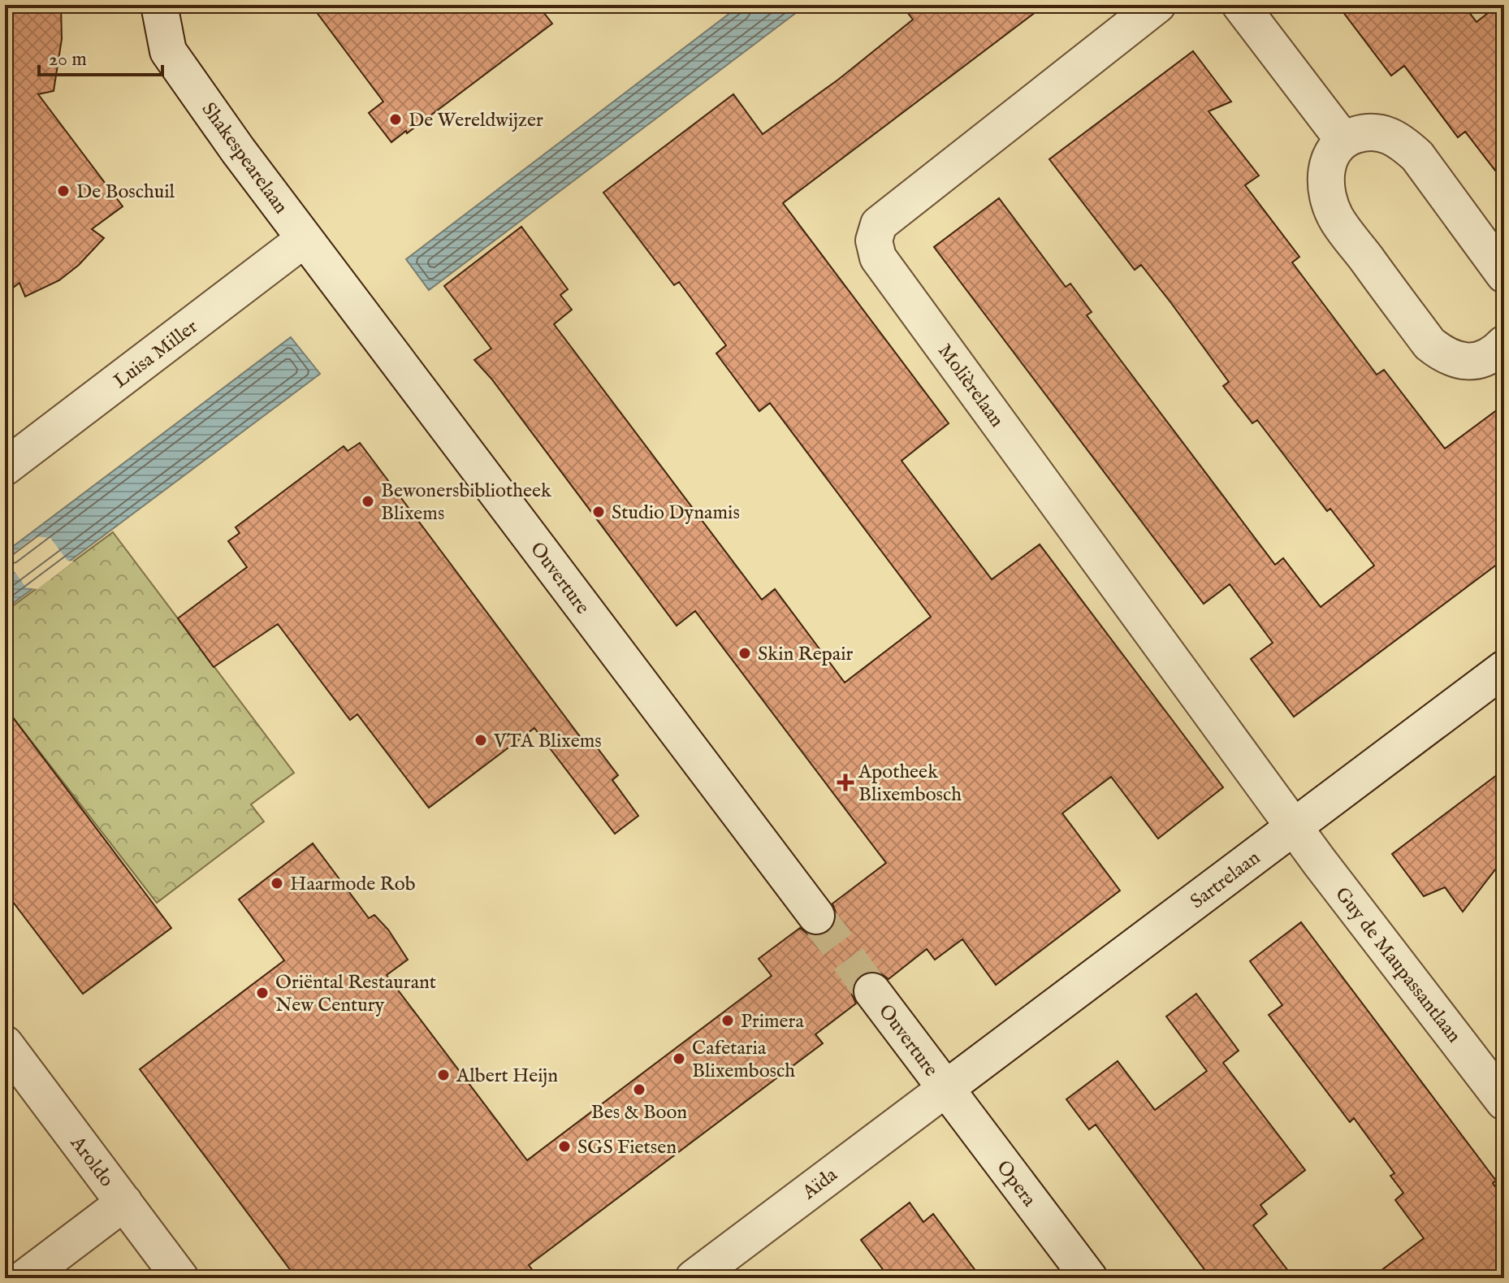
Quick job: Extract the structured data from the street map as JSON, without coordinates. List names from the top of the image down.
{
  "streets": {
    "street": [
      "Shakespearelaan",
      "Luisa Miller",
      "Molièrelaan",
      "Ouverture",
      "Sartrelaan",
      "Guy de Maupassantlaan",
      "Aroldo",
      "Aïda",
      "Opera"
    ]
  },
  "crossings": [
    ["Shakespearelaan", "Luisa Miller"],
    ["Shakespearelaan", "Ouverture"],
    ["Luisa Miller", "Ouverture"],
    ["Molièrelaan", "Sartrelaan"],
    ["Molièrelaan", "Guy de Maupassantlaan"],
    ["Ouverture", "Sartrelaan"],
    ["Ouverture", "Aïda"],
    ["Ouverture", "Opera"],
    ["Sartrelaan", "Guy de Maupassantlaan"],
    ["Sartrelaan", "Aïda"],
    ["Sartrelaan", "Opera"],
    ["Aïda", "Opera"]
  ],
  "places": {
    "other": [
      "De Wereldwijzer",
      "De Boschuil",
      "Bewonersbibliotheek Blixems",
      "Studio Dynamis",
      "Skin Repair",
      "VTA Blixems",
      "Haarmode Rob",
      "Oriëntal Restaurant New Century",
      "Primera",
      "Cafetaria Blixembosch",
      "Albert Heijn",
      "Bes & Boon",
      "SGS Fietsen"
    ],
    "health": ["Apotheek Blixembosch"]
  },
  "scale_bar": "20 m"
}
